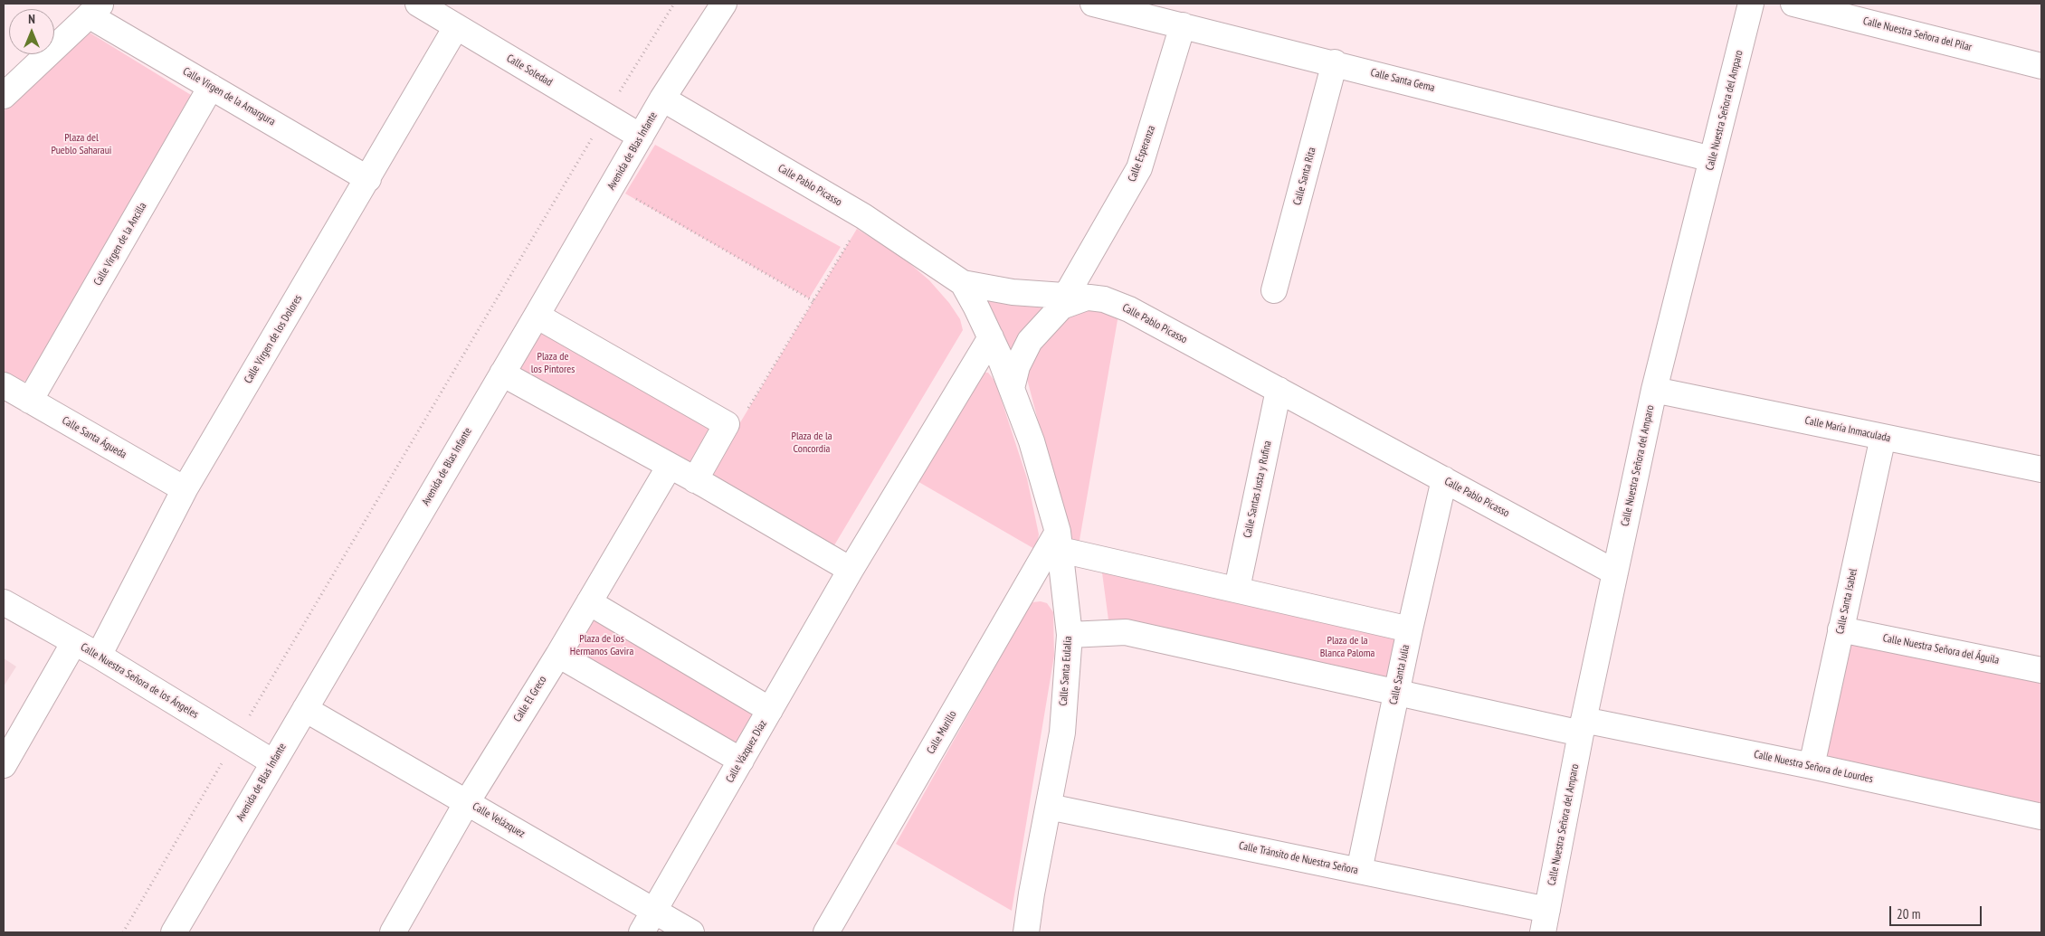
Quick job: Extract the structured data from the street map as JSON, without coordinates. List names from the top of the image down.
{
  "streets": {
    "street": [
      "Calle Nuestra Señora del Pilar",
      "Calle Soledad",
      "Calle Santa Gema",
      "Calle Virgen de la Amargura",
      "Calle Nuestra Señora del Amparo",
      "Avenida de Blas Infante",
      "Calle Esperanza",
      "Calle Santa Rita",
      "Calle Pablo Picasso",
      "Calle Virgen de la Ancilla",
      "Calle Virgen de los Dolores",
      "Calle María Inmaculada",
      "Calle Santa Águeda",
      "Calle Santas Justa y Rufina",
      "Calle Santa Isabel",
      "Calle Nuestra Señora del Águila",
      "Calle Santa Eulalia",
      "Calle Santa Julia",
      "Calle Nuestra Señora de los Ángeles",
      "Calle El Greco",
      "Calle Murillo",
      "Calle Vázquez Díaz",
      "Calle Nuestra Señora de Lourdes",
      "Calle Velázquez",
      "Calle Tránsito de Nuestra Señora"
    ]
  },
  "crossings": [
    ["Calle Soledad", "Avenida de Blas Infante"],
    ["Calle Soledad", "Calle Virgen de los Dolores"],
    ["Calle Santa Gema", "Calle Nuestra Señora del Amparo"],
    ["Calle Santa Gema", "Calle Esperanza"],
    ["Calle Santa Gema", "Calle Santa Rita"],
    ["Calle Virgen de la Amargura", "Calle Virgen de la Ancilla"],
    ["Calle Virgen de la Amargura", "Calle Virgen de los Dolores"],
    ["Calle Nuestra Señora del Amparo", "Calle Pablo Picasso"],
    ["Calle Nuestra Señora del Amparo", "Calle María Inmaculada"],
    ["Calle Nuestra Señora del Amparo", "Calle Nuestra Señora de Lourdes"],
    ["Calle Nuestra Señora del Amparo", "Calle Tránsito de Nuestra Señora"],
    ["Avenida de Blas Infante", "Calle Pablo Picasso"],
    ["Avenida de Blas Infante", "Calle Nuestra Señora de los Ángeles"],
    ["Avenida de Blas Infante", "Calle Velázquez"],
    ["Calle Esperanza", "Calle Pablo Picasso"],
    ["Calle Pablo Picasso", "Calle Santas Justa y Rufina"],
    ["Calle Pablo Picasso", "Calle Santa Eulalia"],
    ["Calle Pablo Picasso", "Calle Santa Julia"],
    ["Calle Virgen de la Ancilla", "Calle Santa Águeda"],
    ["Calle Virgen de los Dolores", "Calle Santa Águeda"],
    ["Calle Virgen de los Dolores", "Calle Nuestra Señora de los Ángeles"],
    ["Calle María Inmaculada", "Calle Santa Isabel"],
    ["Calle Santa Isabel", "Calle Nuestra Señora del Águila"],
    ["Calle Santa Isabel", "Calle Nuestra Señora de Lourdes"],
    ["Calle Santa Eulalia", "Calle Murillo"],
    ["Calle Santa Eulalia", "Calle Vázquez Díaz"],
    ["Calle Santa Eulalia", "Calle Tránsito de Nuestra Señora"],
    ["Calle Santa Julia", "Calle Tránsito de Nuestra Señora"],
    ["Calle El Greco", "Calle Velázquez"],
    ["Calle Vázquez Díaz", "Calle Velázquez"]
  ],
  "parks": [
    "Plaza del Pueblo Saharaui",
    "Plaza de los Pintores",
    "Plaza de la Concordia",
    "Plaza de los Hermanos Gavira",
    "Plaza de la Blanca Paloma"
  ],
  "scale_bar": "20 m",
  "north": "top"
}
